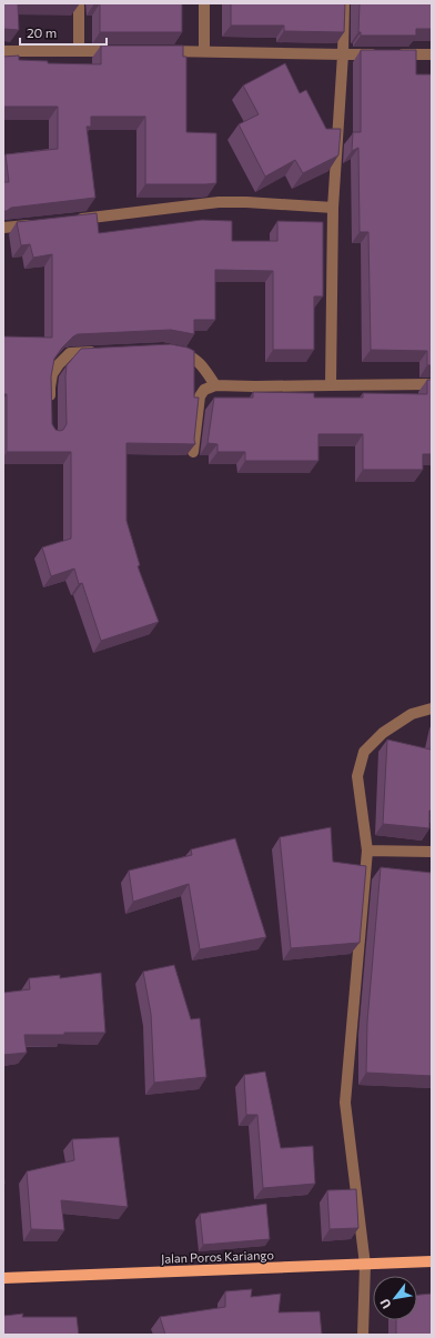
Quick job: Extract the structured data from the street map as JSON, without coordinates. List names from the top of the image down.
{
  "streets": {
    "main road": ["Jalan Poros Kariango"]
  },
  "scale_bar": "20 m",
  "north": "bottom left"
}
